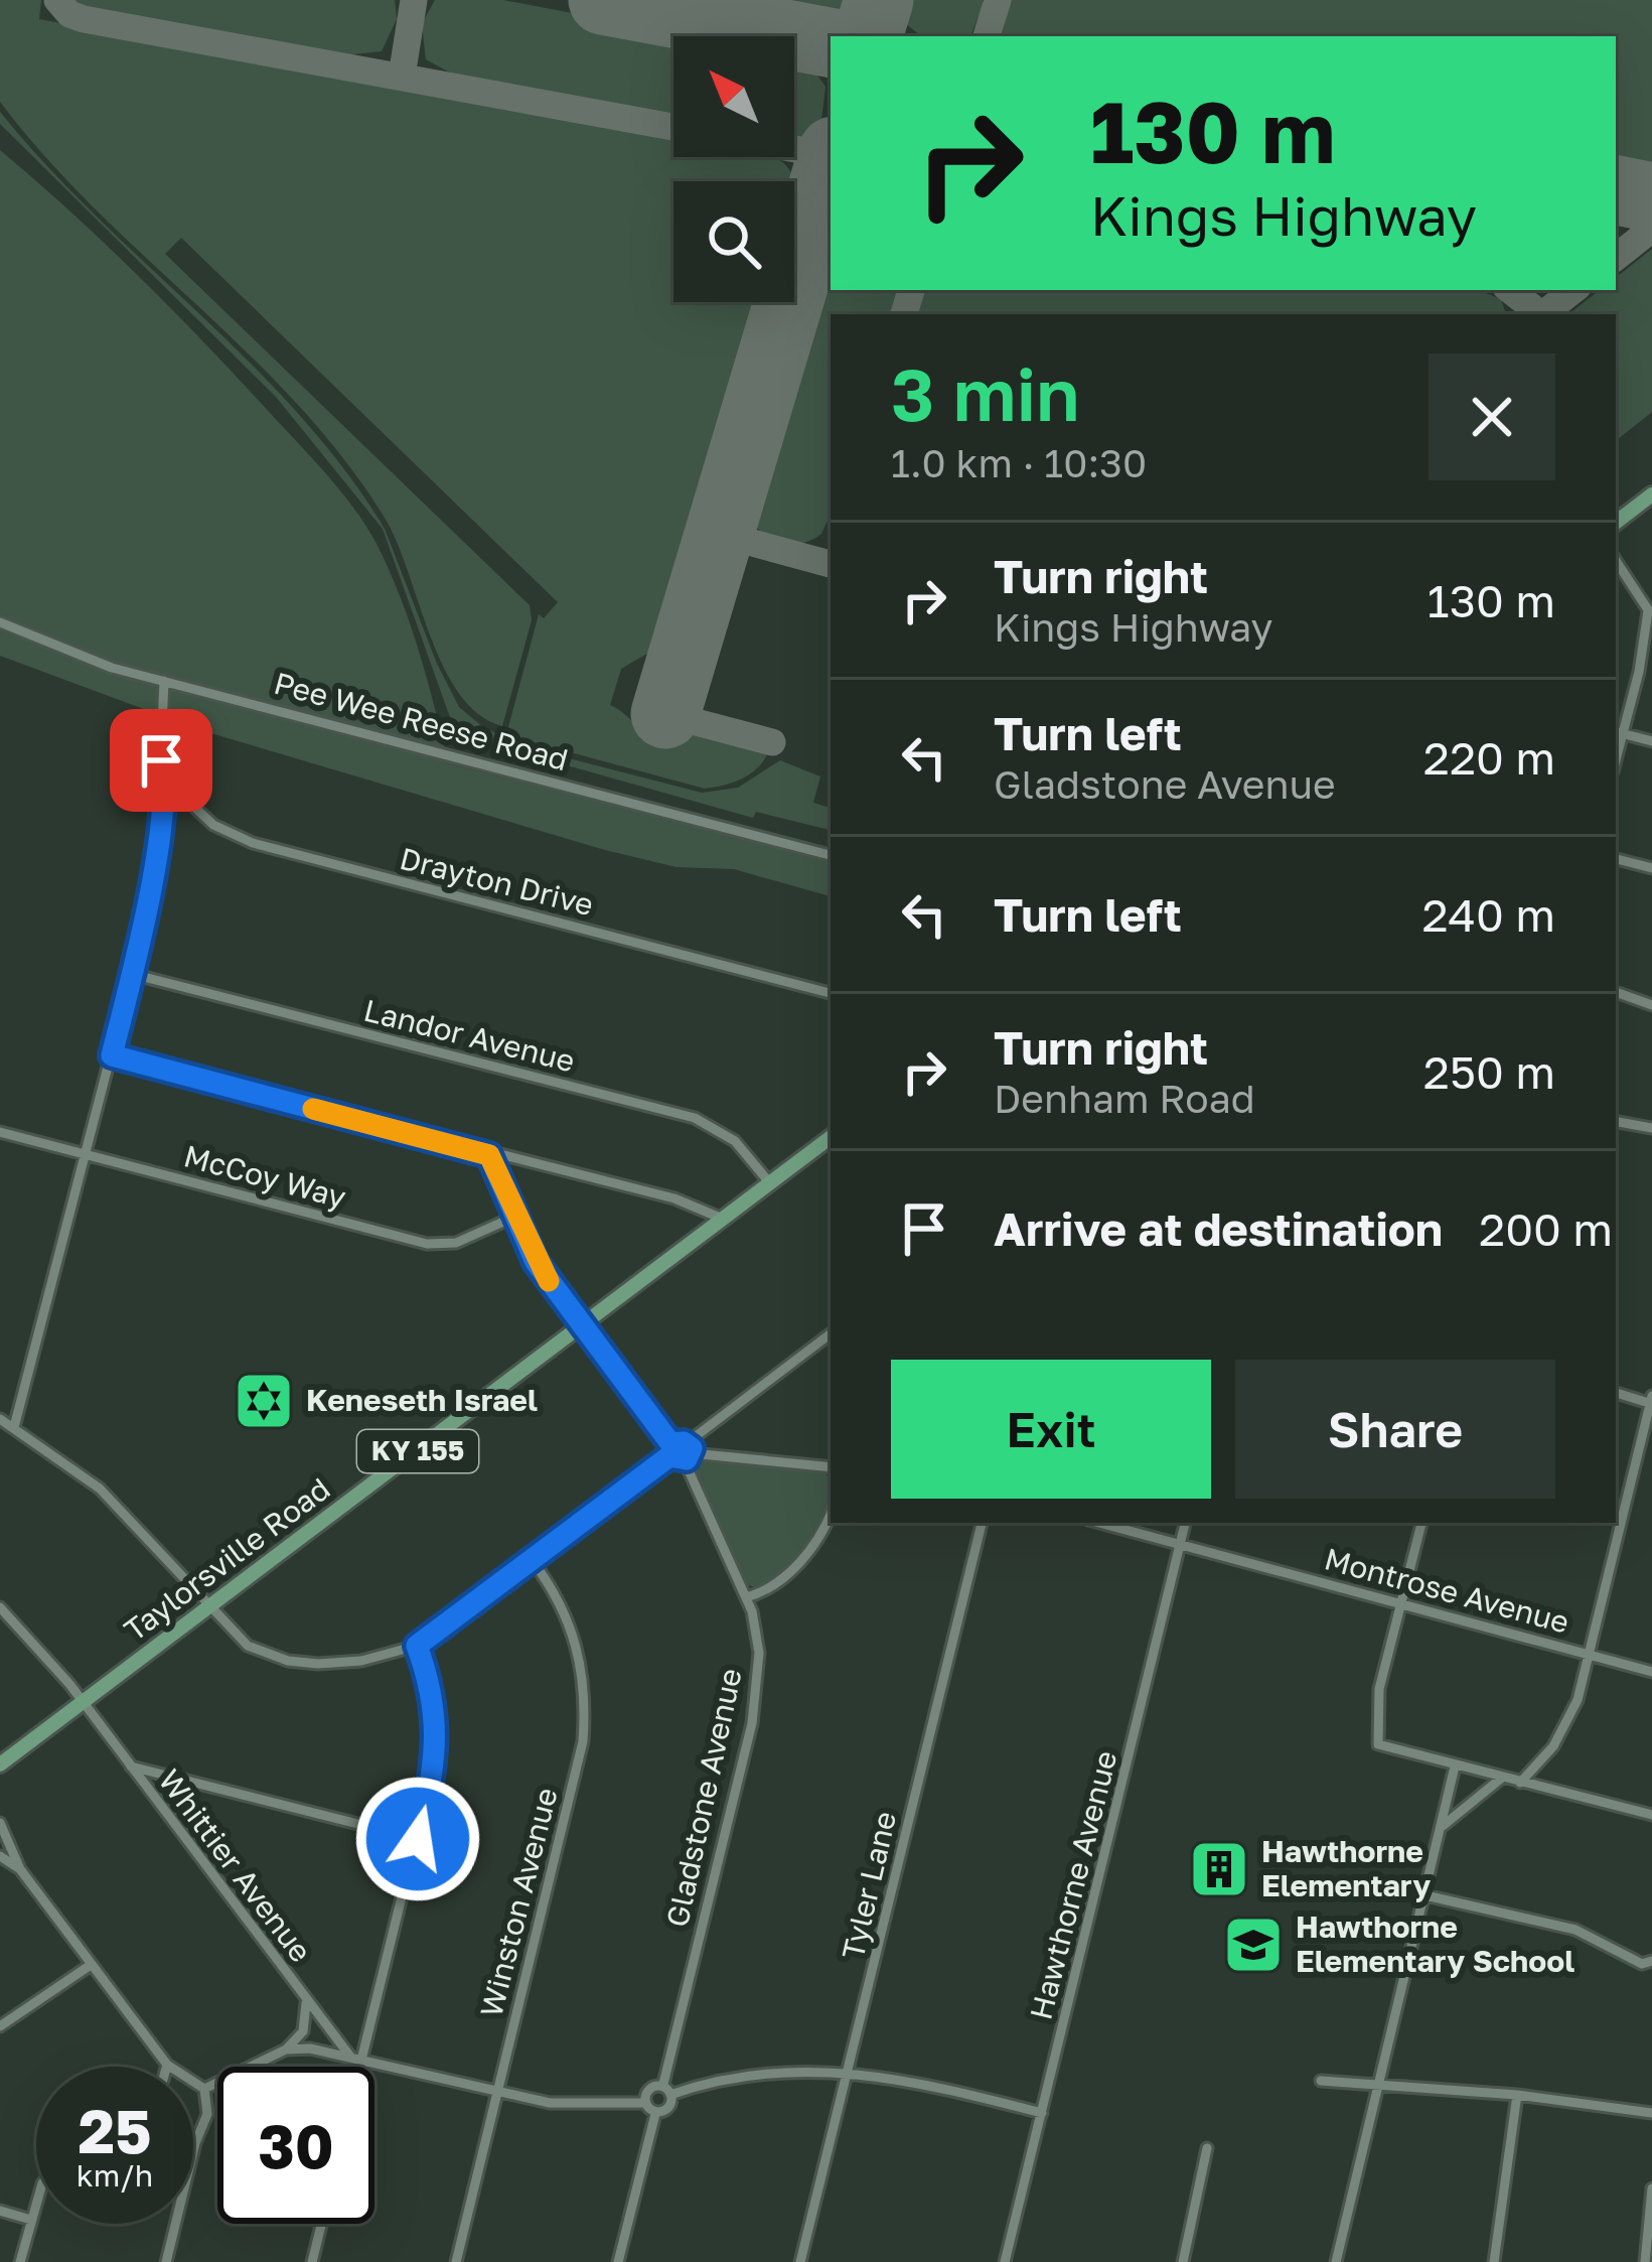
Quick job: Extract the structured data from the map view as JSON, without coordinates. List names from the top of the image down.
{
  "streets": {
    "main road": ["KY 155", "Taylorsville Road"],
    "street": [
      "Pee Wee Reese Road",
      "Drayton Drive",
      "Landor Avenue",
      "McCoy Way",
      "Montrose Avenue",
      "Gladstone Avenue",
      "Whittier Avenue",
      "Tyler Lane",
      "Hawthorne Avenue",
      "Winston Avenue"
    ]
  },
  "crossings": [
    ["Landor Avenue", "Taylorsville Road"],
    ["Taylorsville Road", "Whittier Avenue"],
    ["Montrose Avenue", "Hawthorne Avenue"]
  ],
  "places": {
    "synagogue": ["Keneseth Israel"],
    "building": ["Hawthorne Elementary"],
    "school or university": ["Hawthorne Elementary School"]
  },
  "north": "top left",
  "page": {
    "turn": ["130 m", "Kings Highway"],
    "heading": ["3 min", "1.0 km · 10:30"],
    "list": [
      {
        "name": "Turn right",
        "note": "Kings Highway",
        "value": "130 m"
      },
      {
        "name": "Turn left",
        "note": "Gladstone Avenue",
        "value": "220 m"
      },
      {
        "name": "Turn left",
        "value": "240 m"
      },
      {
        "name": "Turn right",
        "note": "Denham Road",
        "value": "250 m"
      },
      {
        "name": "Arrive at destination",
        "value": "200 m"
      }
    ],
    "buttons": ["Exit", "Share"],
    "speed": "25 km/h",
    "limit": "30"
  }
}
